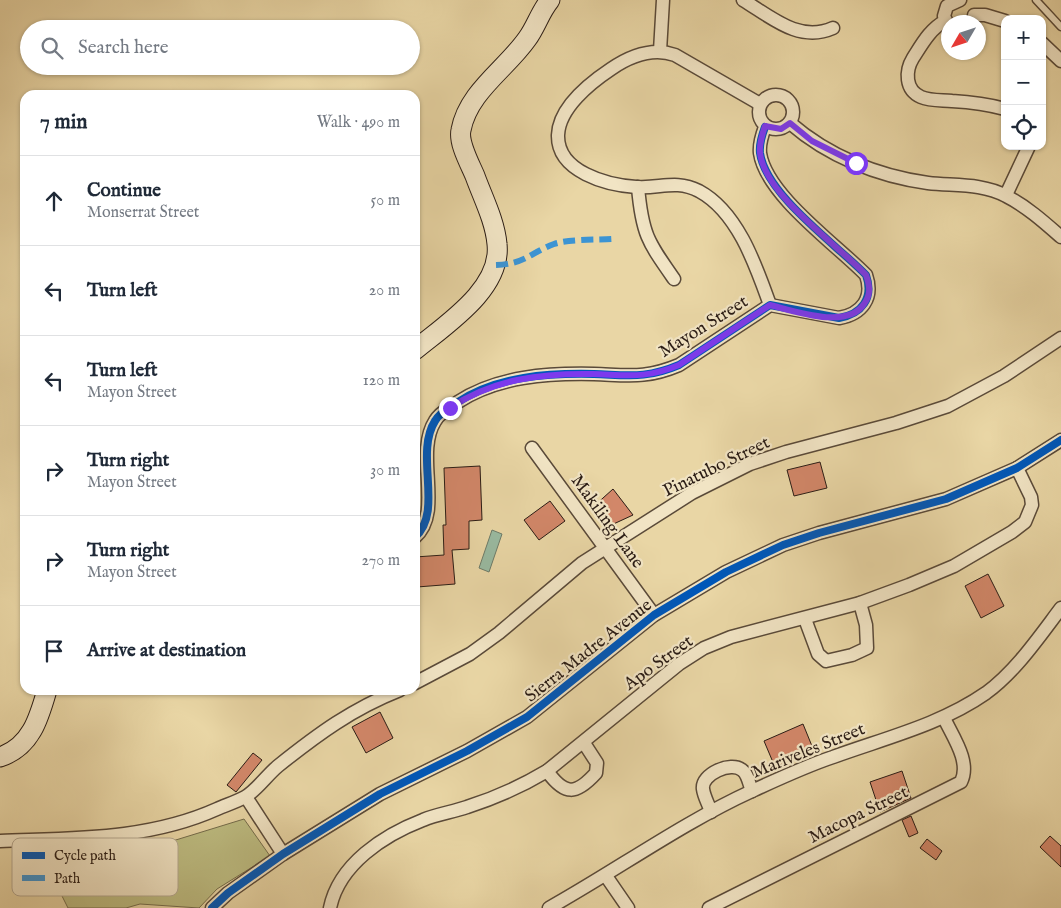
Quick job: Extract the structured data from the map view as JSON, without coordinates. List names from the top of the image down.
{
  "streets": {
    "street": [
      "Mayon Street",
      "Pinatubo Street",
      "Makiling Lane",
      "Sierra Madre Avenue",
      "Apo Street",
      "Mariveles Street",
      "Macopa Street"
    ]
  },
  "crossings": [
    ["Pinatubo Street", "Makiling Lane"],
    ["Makiling Lane", "Sierra Madre Avenue"],
    ["Sierra Madre Avenue", "Apo Street"],
    ["Mariveles Street", "Macopa Street"]
  ],
  "legend": ["Cycle path", "Path"],
  "north": "bottom left",
  "page": {
    "map_buttons": ["+", "−"],
    "search": "Search here",
    "heading": ["7 min", "Walk · 490 m"],
    "list": [
      ["Continue", "Monserrat Street", "50 m"],
      ["Turn left", "20 m"],
      ["Turn left", "Mayon Street", "120 m"],
      ["Turn right", "Mayon Street", "30 m"],
      ["Turn right", "Mayon Street", "270 m"],
      "Arrive at destination"
    ]
  }
}
